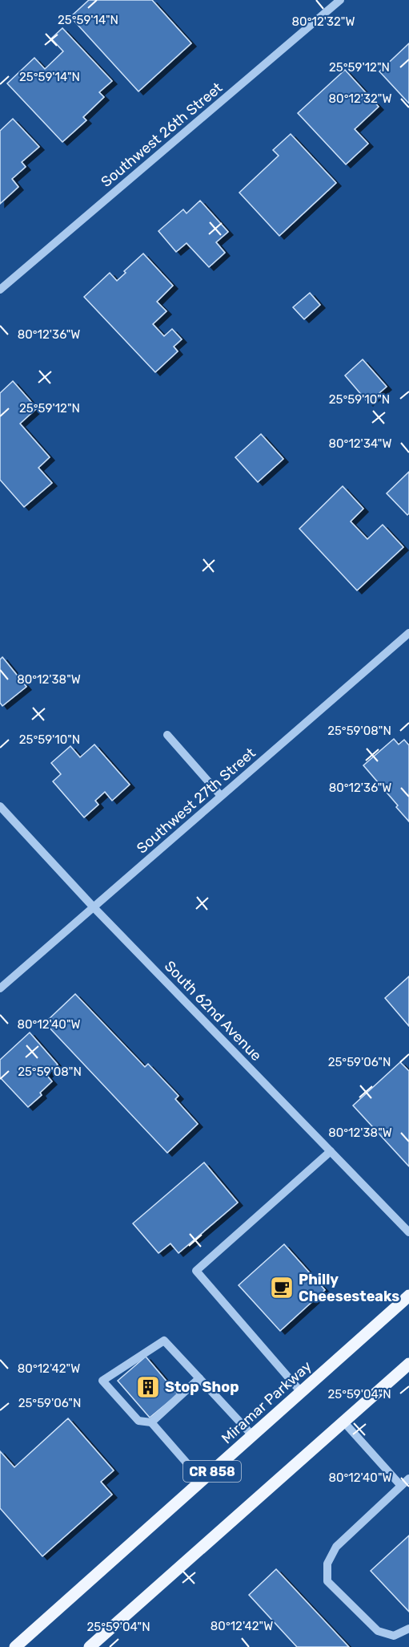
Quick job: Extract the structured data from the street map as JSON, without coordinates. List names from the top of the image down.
{
  "streets": {
    "main road": ["Miramar Parkway", "CR 858"],
    "street": ["Southwest 26th Street", "Southwest 27th Street", "South 62nd Avenue"]
  },
  "crossings": [
    ["Southwest 27th Street", "South 62nd Avenue"]
  ],
  "places": {
    "cafe": ["Philly Cheesesteaks"],
    "building": ["Stop Shop"]
  },
  "coordinates": [
    "25°59'14\"N",
    "80°12'32\"W",
    "25°59'12\"N",
    "80°12'36\"W",
    "25°59'10\"N",
    "80°12'34\"W",
    "80°12'38\"W",
    "25°59'08\"N",
    "80°12'40\"W",
    "25°59'06\"N",
    "80°12'42\"W",
    "25°59'04\"N"
  ]
}
